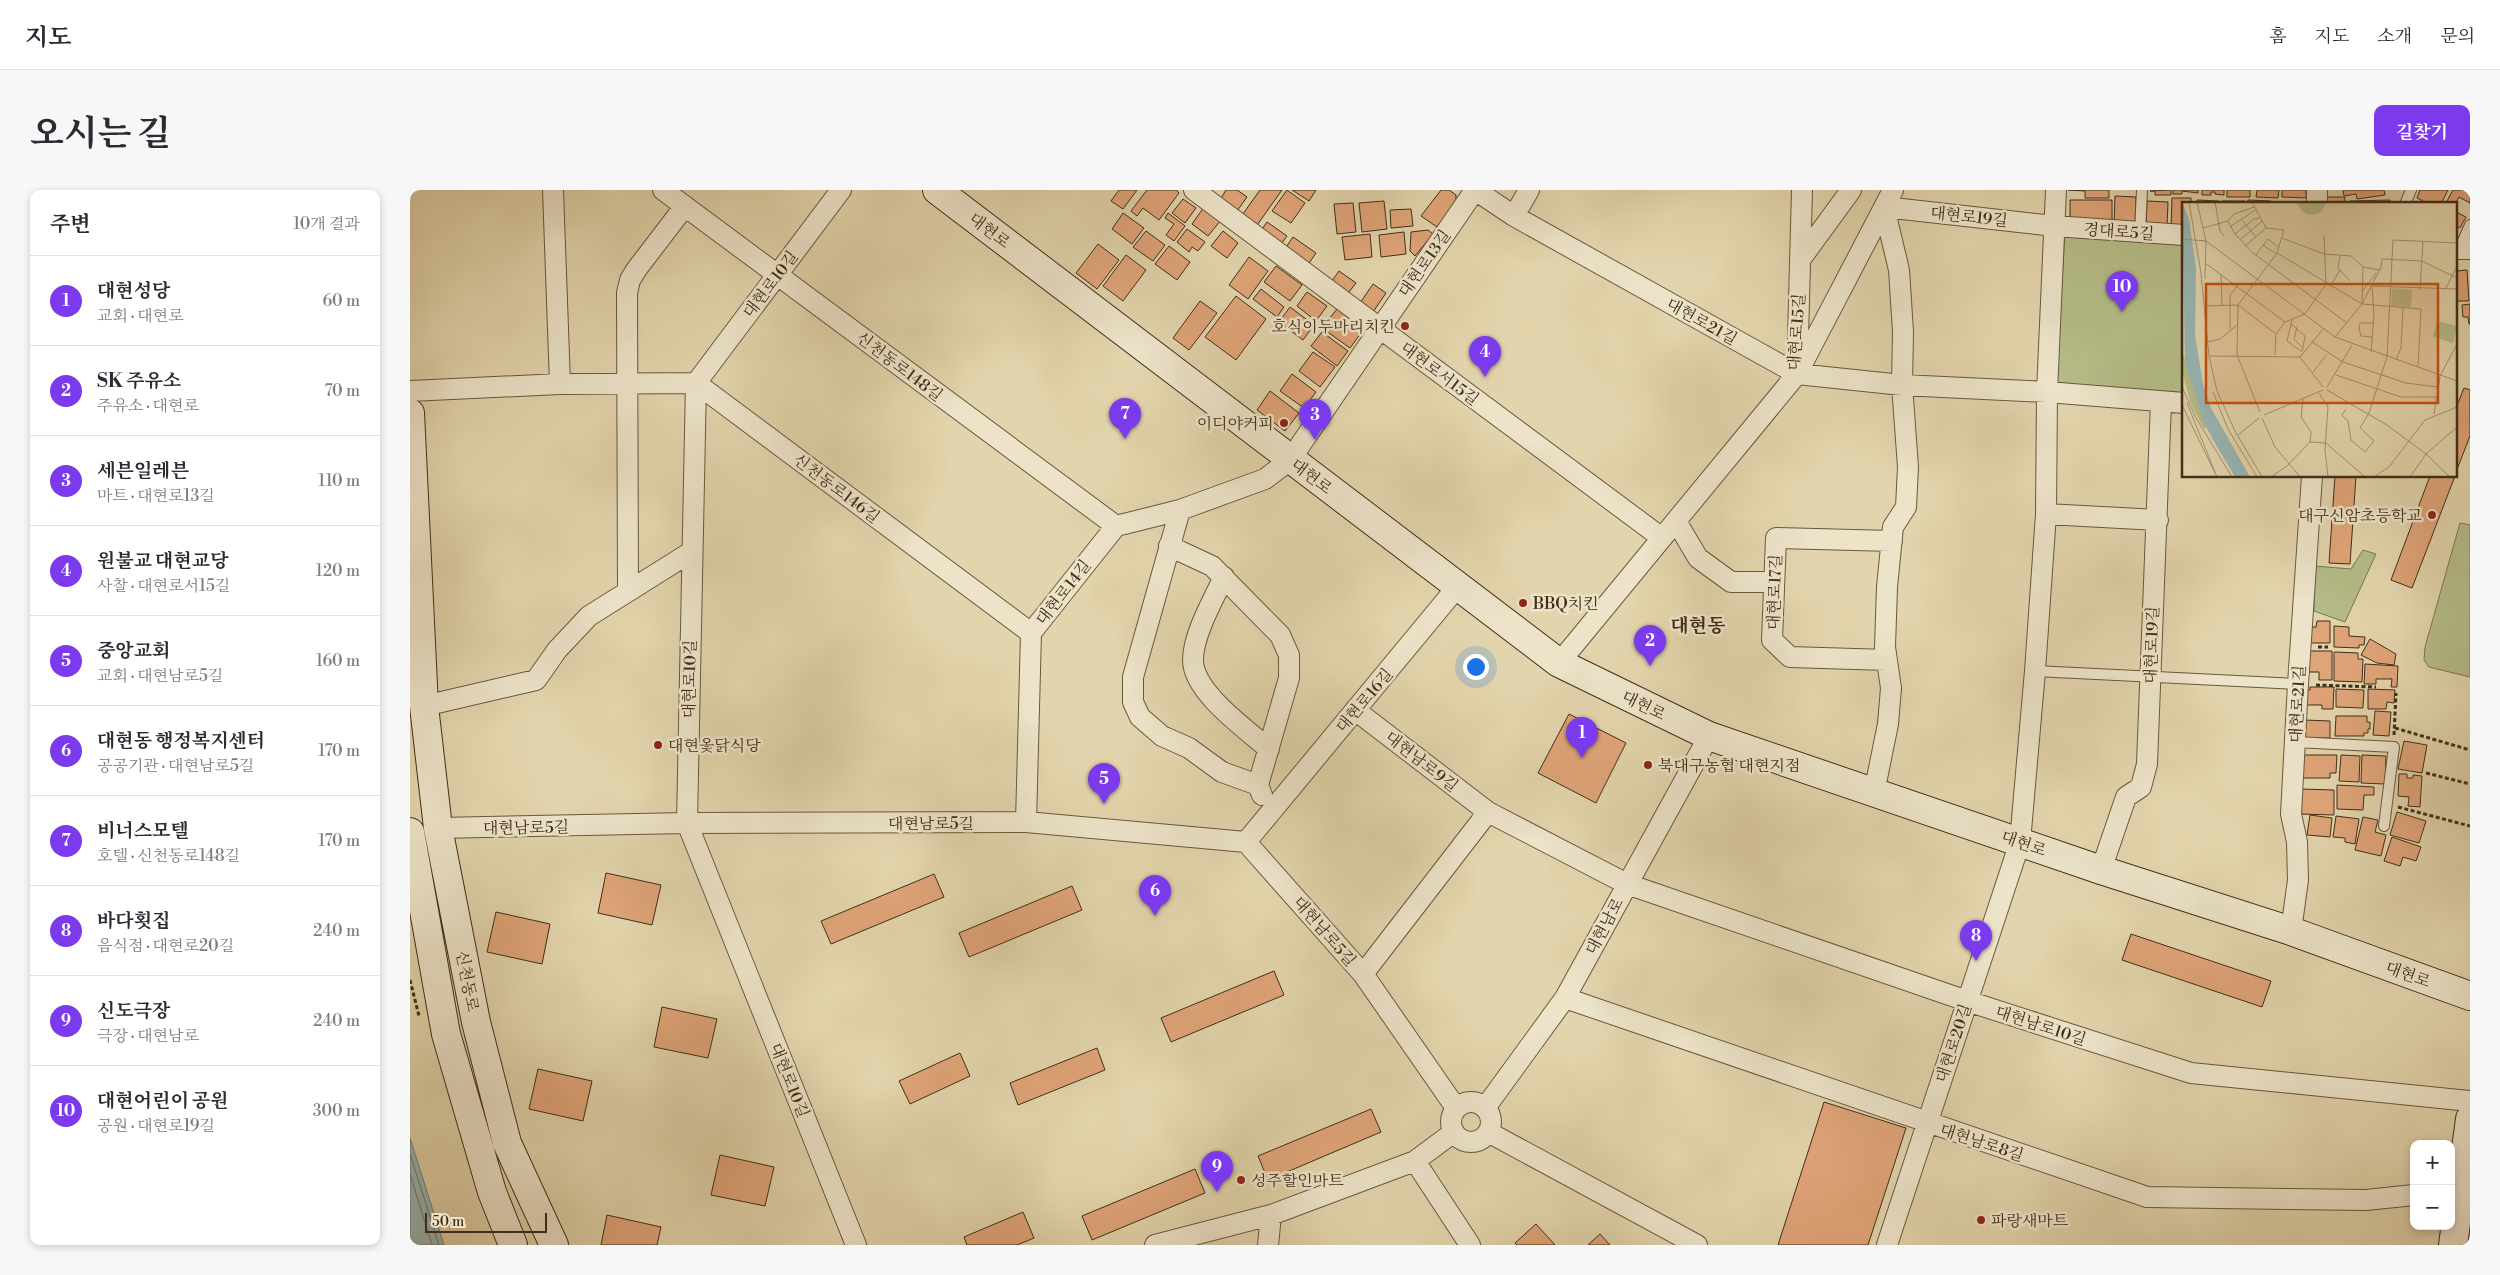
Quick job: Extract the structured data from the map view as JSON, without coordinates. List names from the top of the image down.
{
  "streets": {
    "main road": ["대현로", "신천동로"],
    "street": [
      "대현로19길",
      "경대로5길",
      "대현로13길",
      "대현로10길",
      "대현로21길",
      "대현로15길",
      "신천동로148길",
      "대현로서15길",
      "신천동로146길",
      "대현로14길",
      "대현로17길",
      "대현로16길",
      "대현남로9길",
      "대현남로5길",
      "대현남로",
      "대현남로10길",
      "대현로20길",
      "대현남로8길"
    ]
  },
  "crossings": [
    ["대현로19길", "대현로"],
    ["대현로19길", "경대로5길"],
    ["대현로19길", "대현로21길"],
    ["대현로", "대현로13길"],
    ["대현로", "대현로21길"],
    ["대현로", "대현로15길"],
    ["대현로", "대현로16길"],
    ["대현로", "대현남로"],
    ["대현로", "대현로20길"],
    ["대현로13길", "대현로21길"],
    ["대현로13길", "대현로서15길"],
    ["대현로10길", "신천동로148길"],
    ["대현로10길", "신천동로146길"],
    ["대현로10길", "대현남로5길"],
    ["대현로21길", "대현로15길"],
    ["대현로15길", "대현로서15길"],
    ["신천동로148길", "대현로14길"],
    ["신천동로146길", "대현로14길"],
    ["대현로14길", "대현남로5길"],
    ["대현로16길", "대현남로9길"],
    ["대현로16길", "대현남로5길"],
    ["대현남로9길", "대현남로5길"],
    ["대현남로9길", "대현남로"],
    ["대현남로9길", "대현남로10길"],
    ["대현남로5길", "대현남로"],
    ["대현남로5길", "신천동로"],
    ["대현남로", "대현남로10길"],
    ["대현남로", "대현남로8길"],
    ["대현남로10길", "대현로20길"],
    ["대현로20길", "대현남로8길"]
  ],
  "districts": ["대현동"],
  "places": [
    "호식이두마리치킨",
    "이디야커피",
    "대구신암초등학교",
    "BBQ치킨",
    "대현옻닭식당",
    "북대구농협 대현지점",
    "성주할인마트",
    "파랑새마트"
  ],
  "scale_bar": "50 m",
  "page": {
    "header": "지도",
    "nav": [
      "홈",
      "지도",
      "소개",
      "문의"
    ],
    "title": "오시는 길",
    "buttons": "길찾기",
    "heading": ["주변", "10개 결과"],
    "list": [
      {
        "mark": "1",
        "name": "대현성당",
        "note": "교회 · 대현로",
        "value": "60 m"
      },
      {
        "mark": "2",
        "name": "SK 주유소",
        "note": "주유소 · 대현로",
        "value": "70 m"
      },
      {
        "mark": "3",
        "name": "세븐일레븐",
        "note": "마트 · 대현로13길",
        "value": "110 m"
      },
      {
        "mark": "4",
        "name": "원불교 대현교당",
        "note": "사찰 · 대현로서15길",
        "value": "120 m"
      },
      {
        "mark": "5",
        "name": "중앙교회",
        "note": "교회 · 대현남로5길",
        "value": "160 m"
      },
      {
        "mark": "6",
        "name": "대현동 행정복지센터",
        "note": "공공기관 · 대현남로5길",
        "value": "170 m"
      },
      {
        "mark": "7",
        "name": "비너스모텔",
        "note": "호텔 · 신천동로148길",
        "value": "170 m"
      },
      {
        "mark": "8",
        "name": "바다횟집",
        "note": "음식점 · 대현로20길",
        "value": "240 m"
      },
      {
        "mark": "9",
        "name": "신도극장",
        "note": "극장 · 대현남로",
        "value": "240 m"
      },
      {
        "mark": "10",
        "name": "대현어린이 공원",
        "note": "공원 · 대현로19길",
        "value": "300 m"
      }
    ],
    "pins": [
      "10",
      "4",
      "7",
      "3",
      "2",
      "1",
      "5",
      "6",
      "8",
      "9"
    ],
    "map_buttons": ["+", "−"],
    "scale": "50 m"
  }
}
